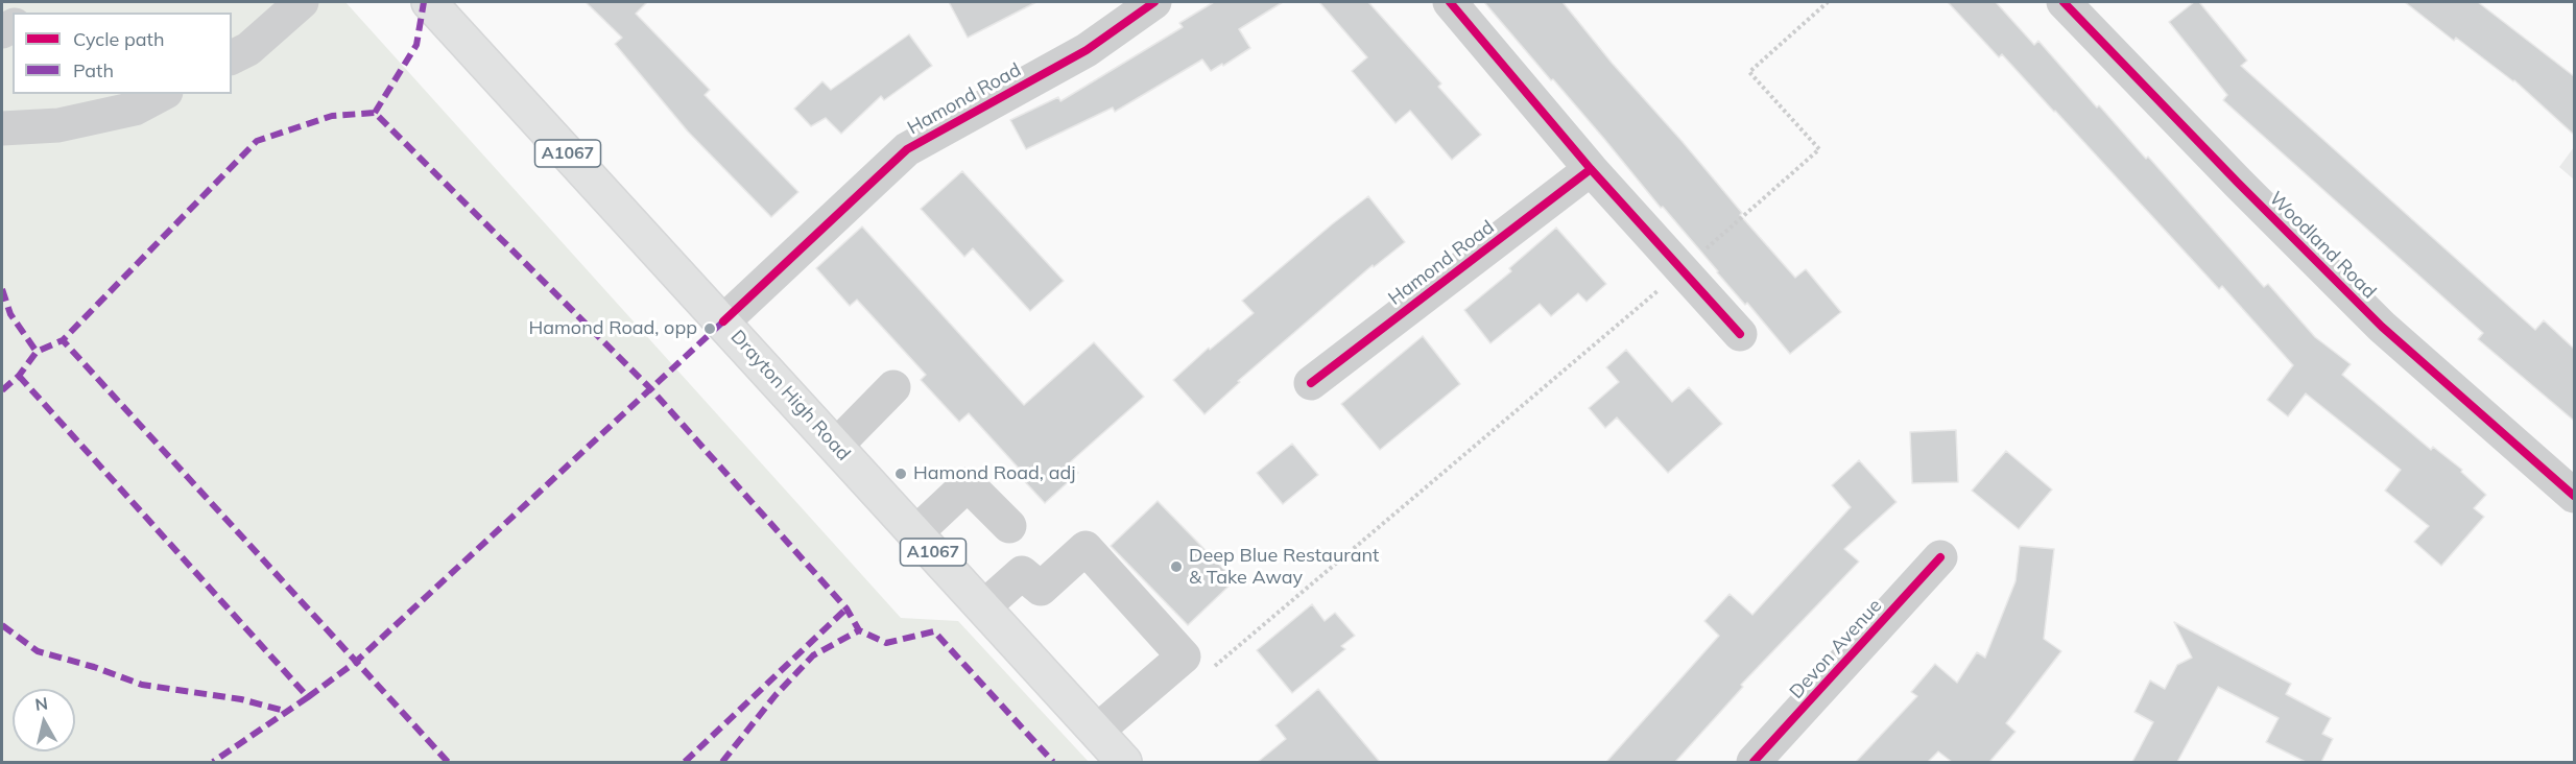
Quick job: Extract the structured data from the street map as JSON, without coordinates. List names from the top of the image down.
{
  "streets": {
    "main road": ["A1067", "Drayton High Road"],
    "street": ["Hamond Road", "Woodland Road", "Devon Avenue"]
  },
  "crossings": [
    ["Hamond Road", "Drayton High Road"]
  ],
  "places": ["Hamond Road, opp", "Hamond Road, adj", "Deep Blue Restaurant & Take Away"],
  "legend": ["Cycle path", "Path"],
  "north": "top"
}
